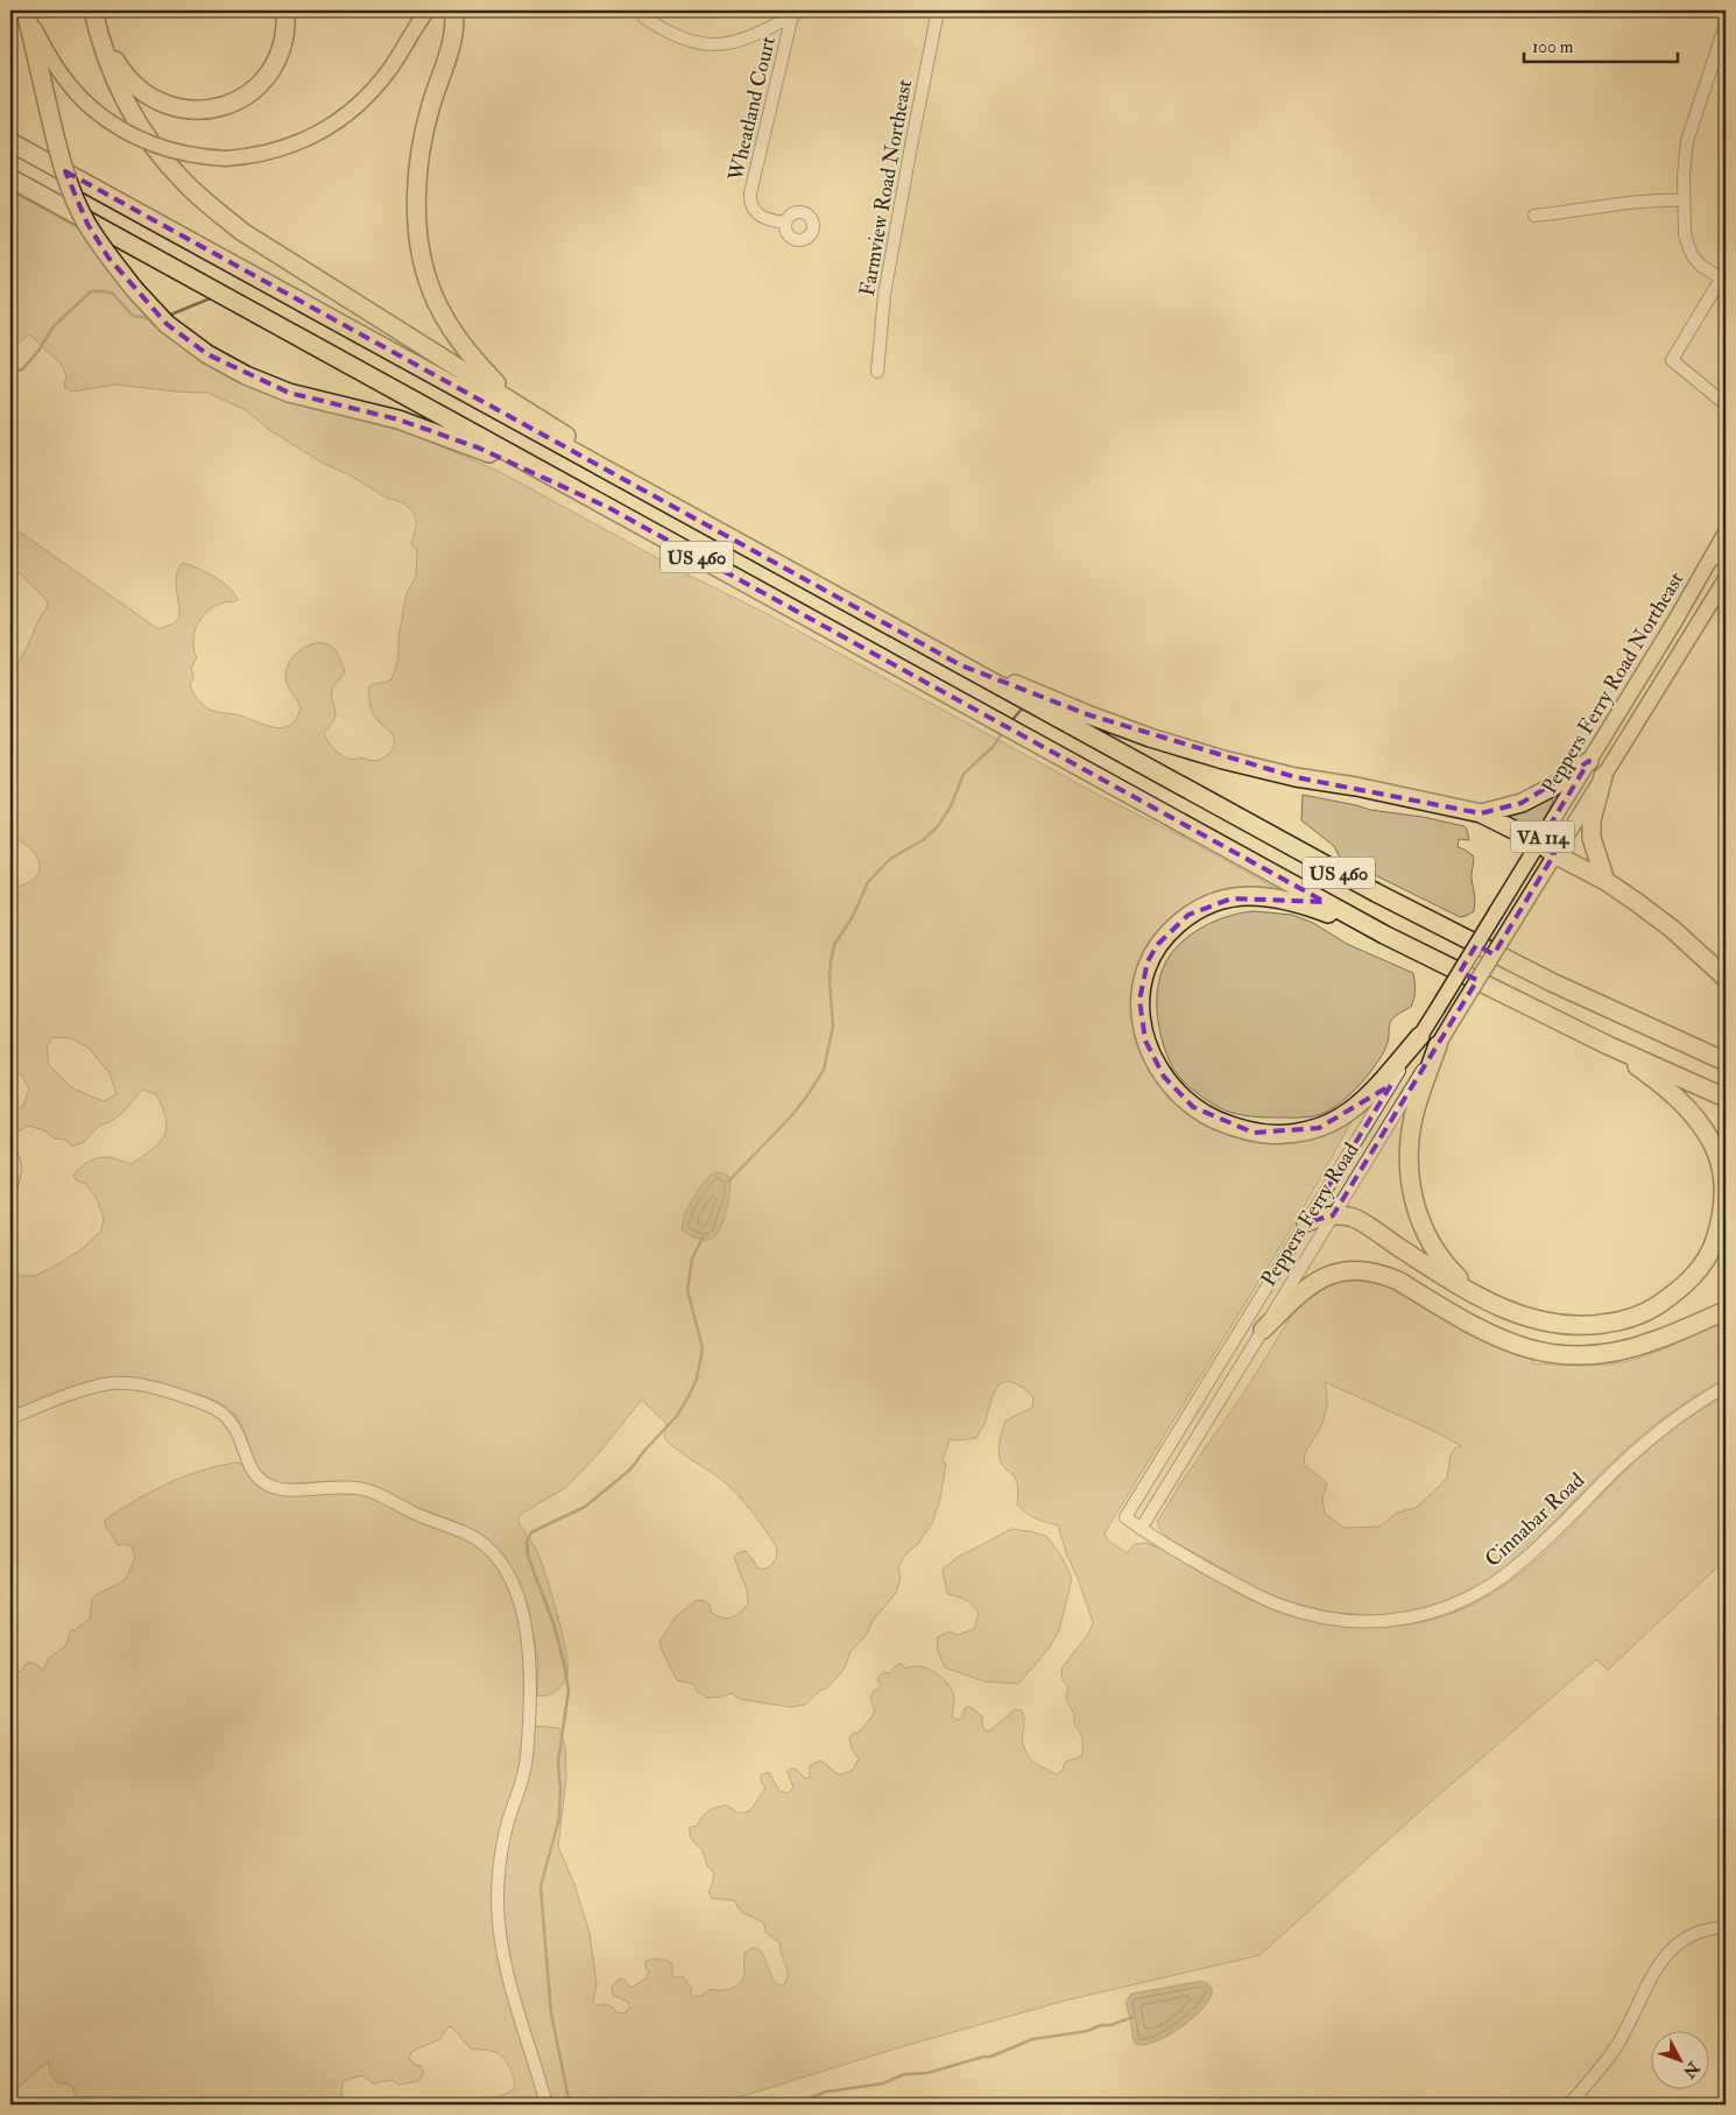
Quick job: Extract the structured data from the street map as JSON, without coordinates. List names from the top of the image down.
{
  "streets": {
    "highway": ["US 460"],
    "main road": ["Peppers Ferry Road Northeast", "VA 114", "Peppers Ferry Road"],
    "street": ["Wheatland Court", "Farmview Road Northeast", "Cinnabar Road"]
  },
  "crossings": [
    ["Peppers Ferry Road Northeast", "Peppers Ferry Road"],
    ["Peppers Ferry Road", "Cinnabar Road"]
  ],
  "scale_bar": "100 m",
  "north": "bottom right"
}
